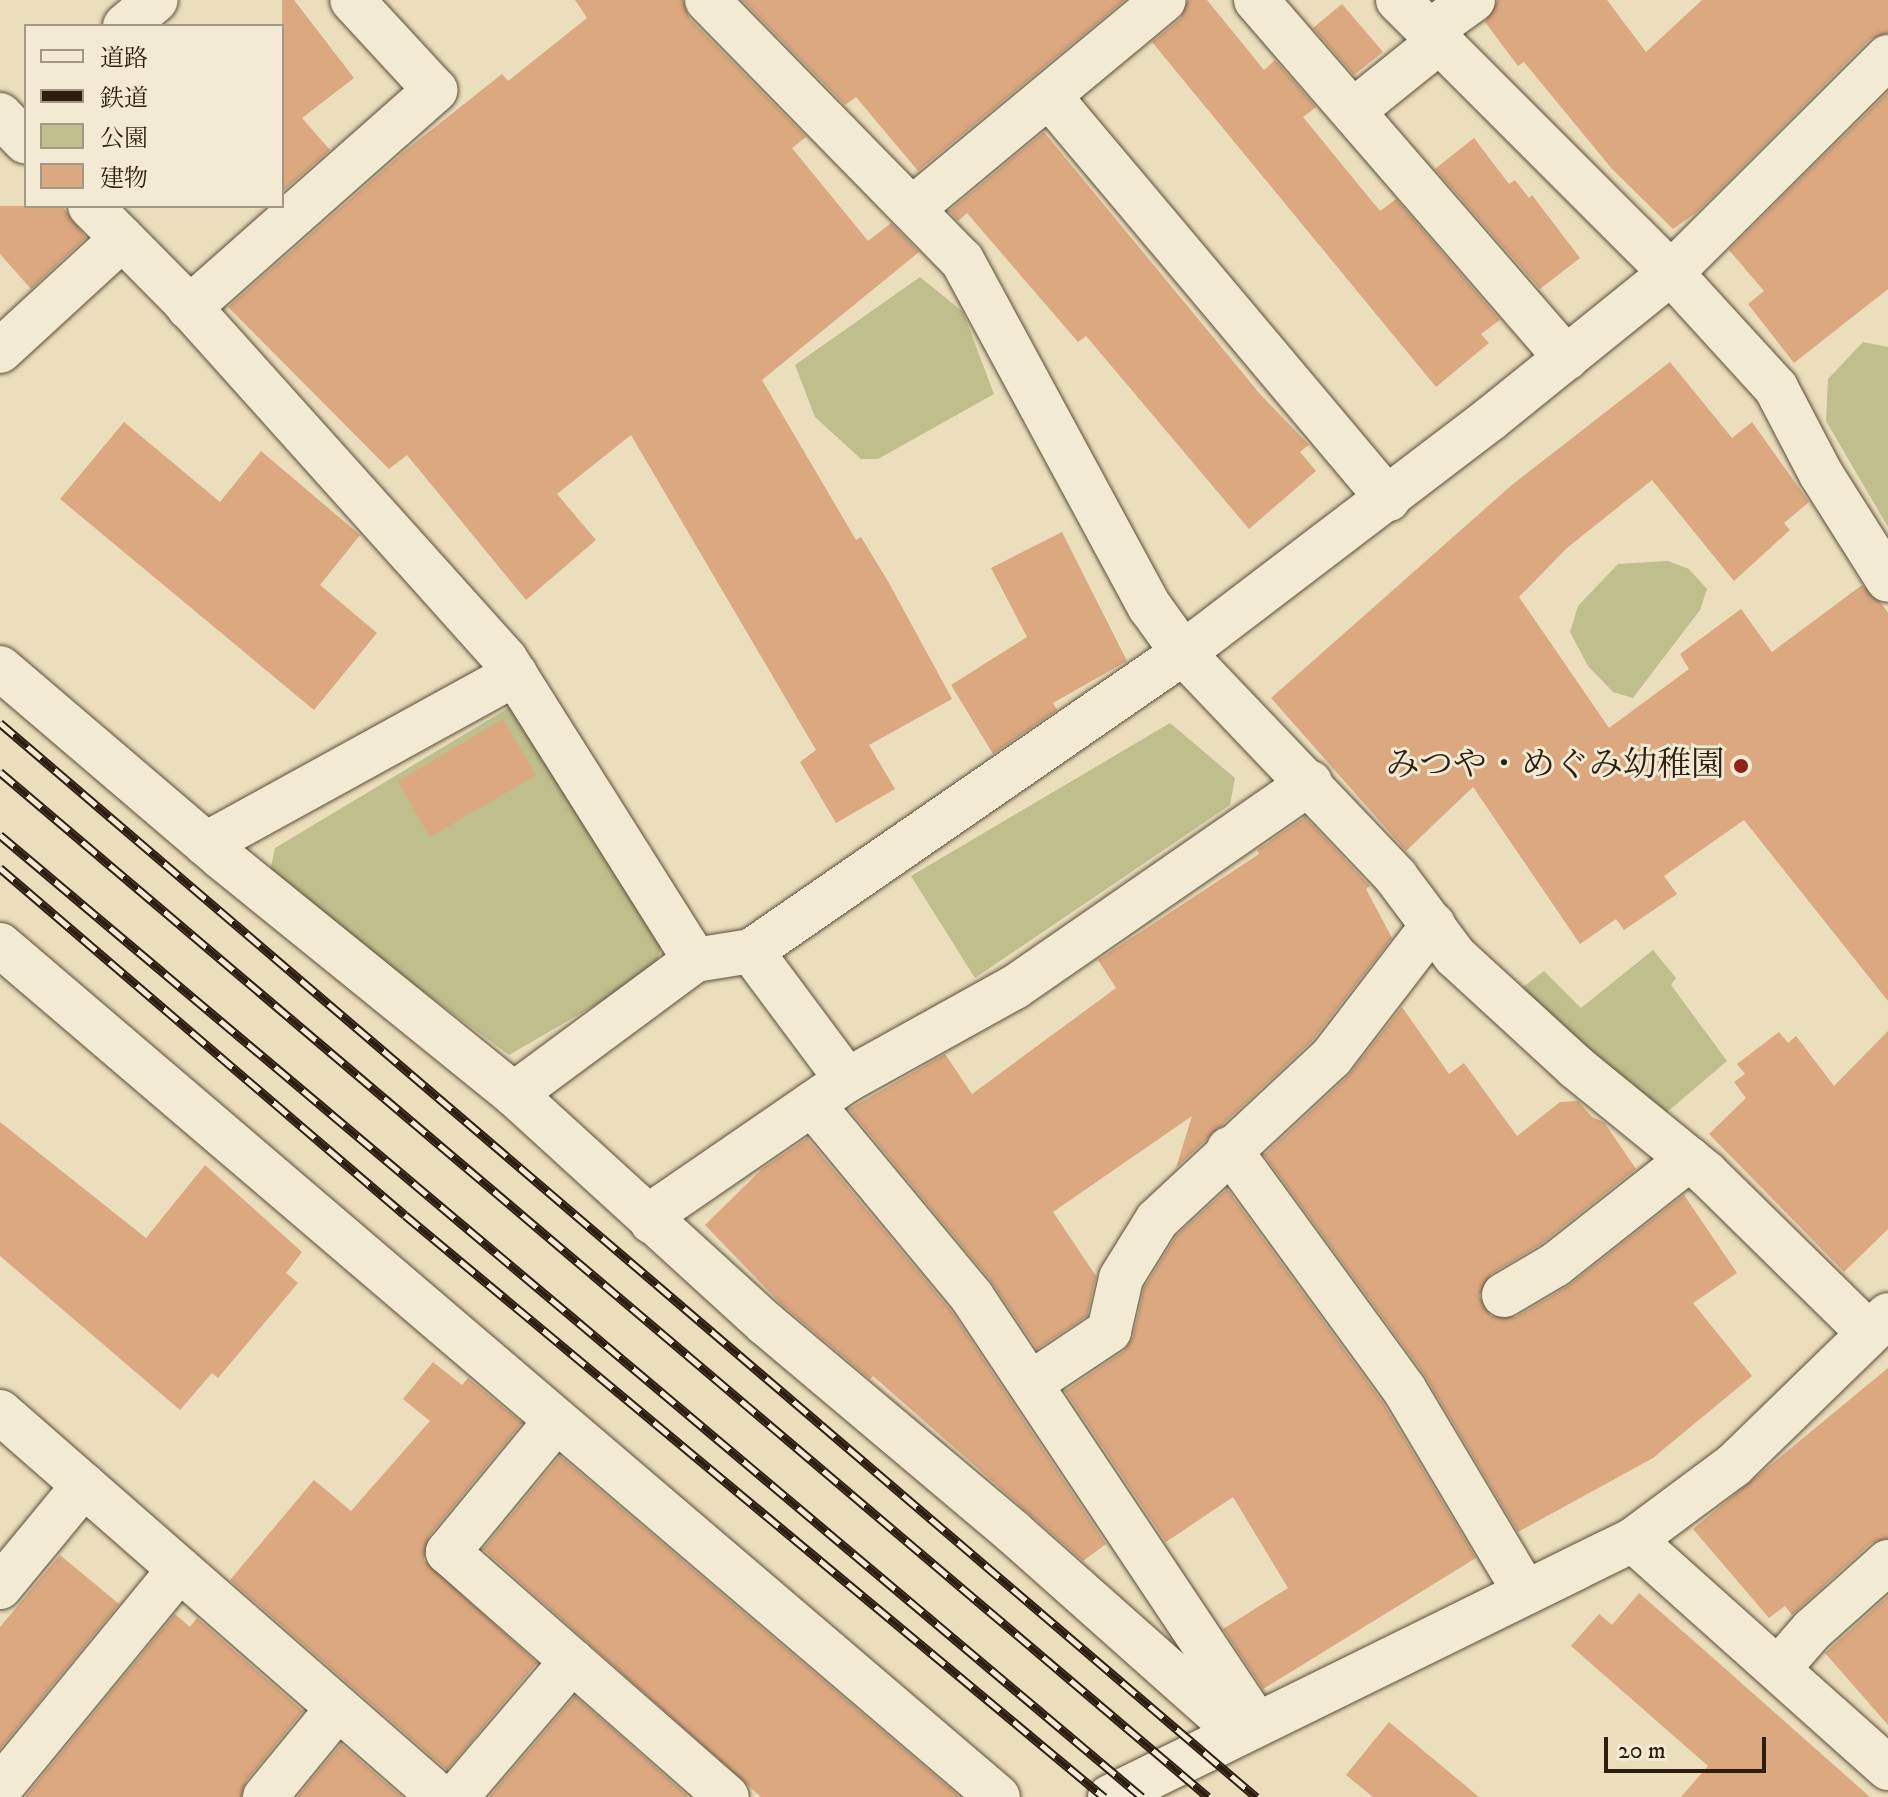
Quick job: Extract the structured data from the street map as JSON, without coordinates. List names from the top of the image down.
{
  "places": ["みつや・めぐみ幼稚園"],
  "legend": [
    "道路",
    "鉄道",
    "公園",
    "建物"
  ],
  "scale_bar": "20 m"
}
